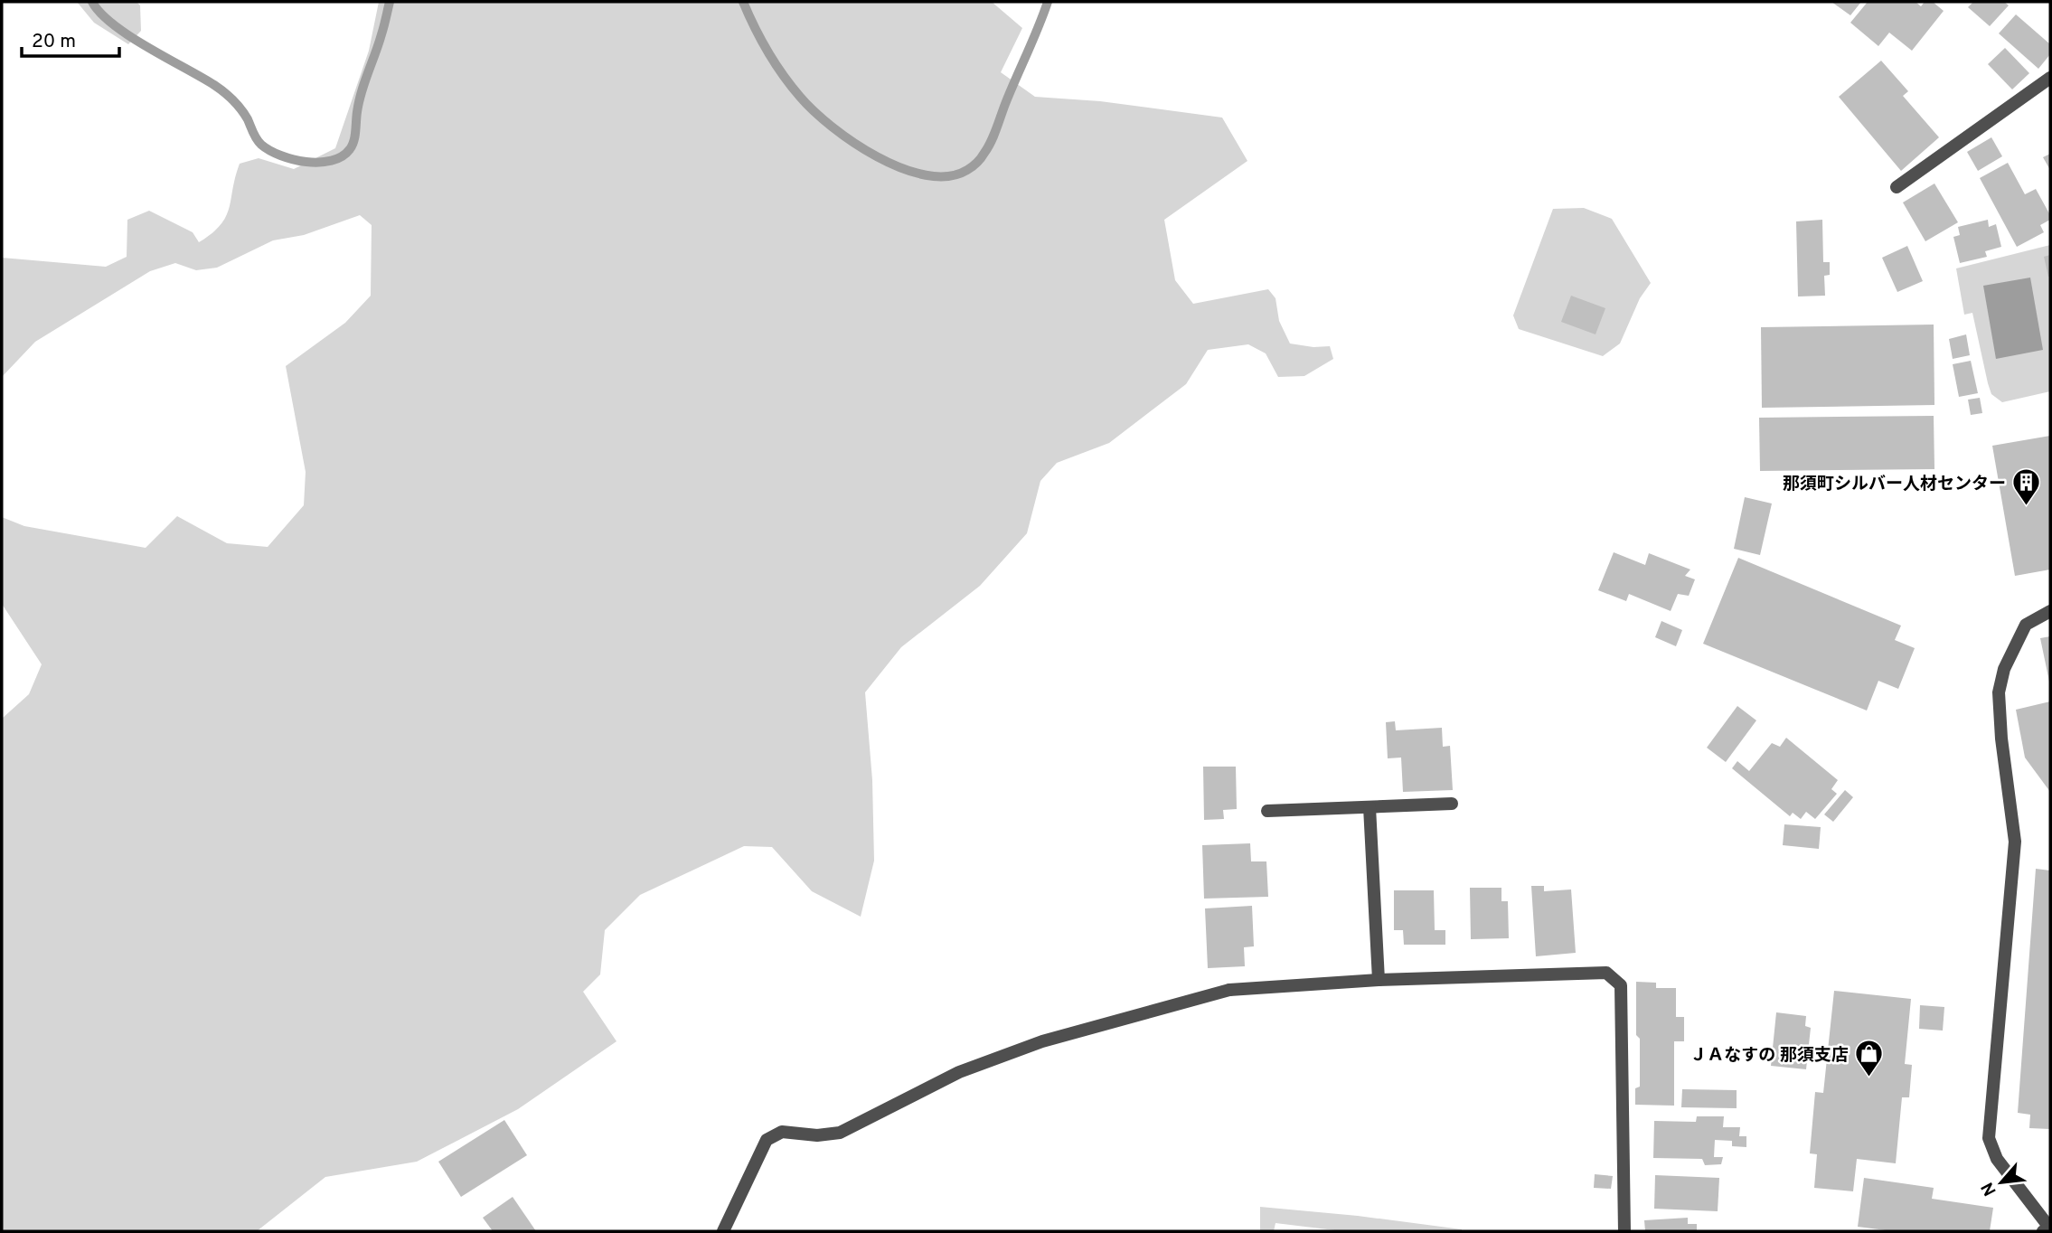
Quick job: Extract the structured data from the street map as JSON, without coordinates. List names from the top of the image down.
{
  "places": {
    "building": ["那須町シルバー人材センター"],
    "shop": ["ＪＡなすの 那須支店"]
  },
  "scale_bar": "20 m",
  "north": "bottom left"
}
